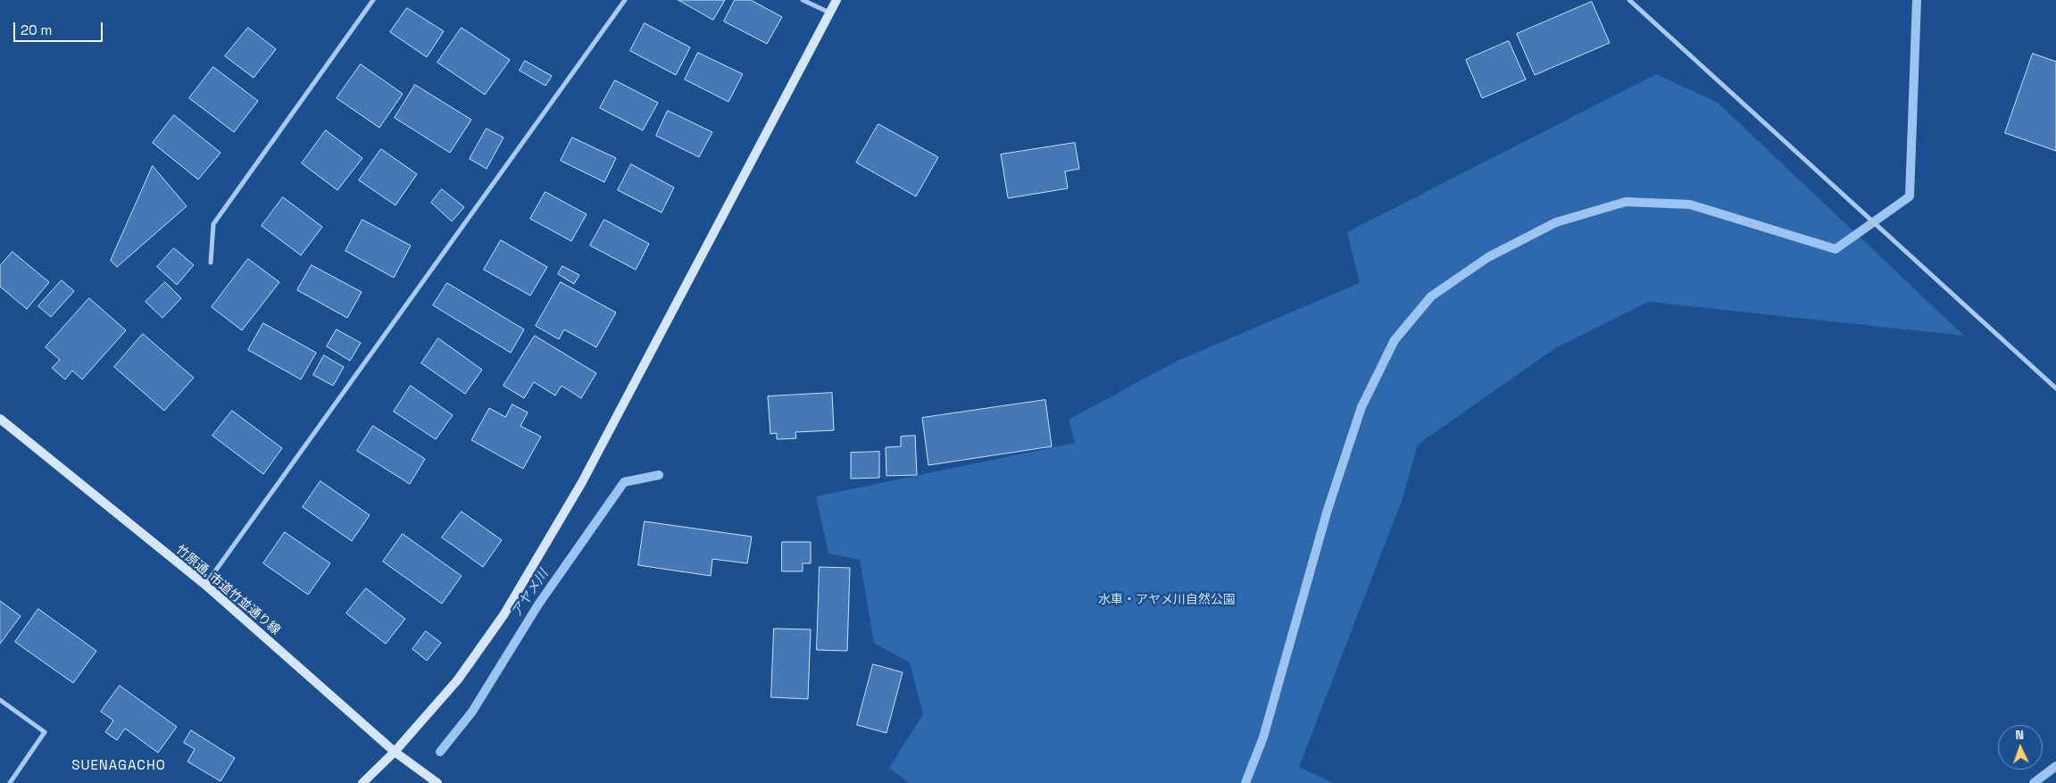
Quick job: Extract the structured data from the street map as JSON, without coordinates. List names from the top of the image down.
{
  "streets": {
    "street": ["竹原通, 市道竹並通り線"]
  },
  "districts": ["SUENAGACHO"],
  "water": ["アヤメ川"],
  "parks": ["水車・アヤメ川自然公園"],
  "scale_bar": "20 m",
  "north": "top"
}
